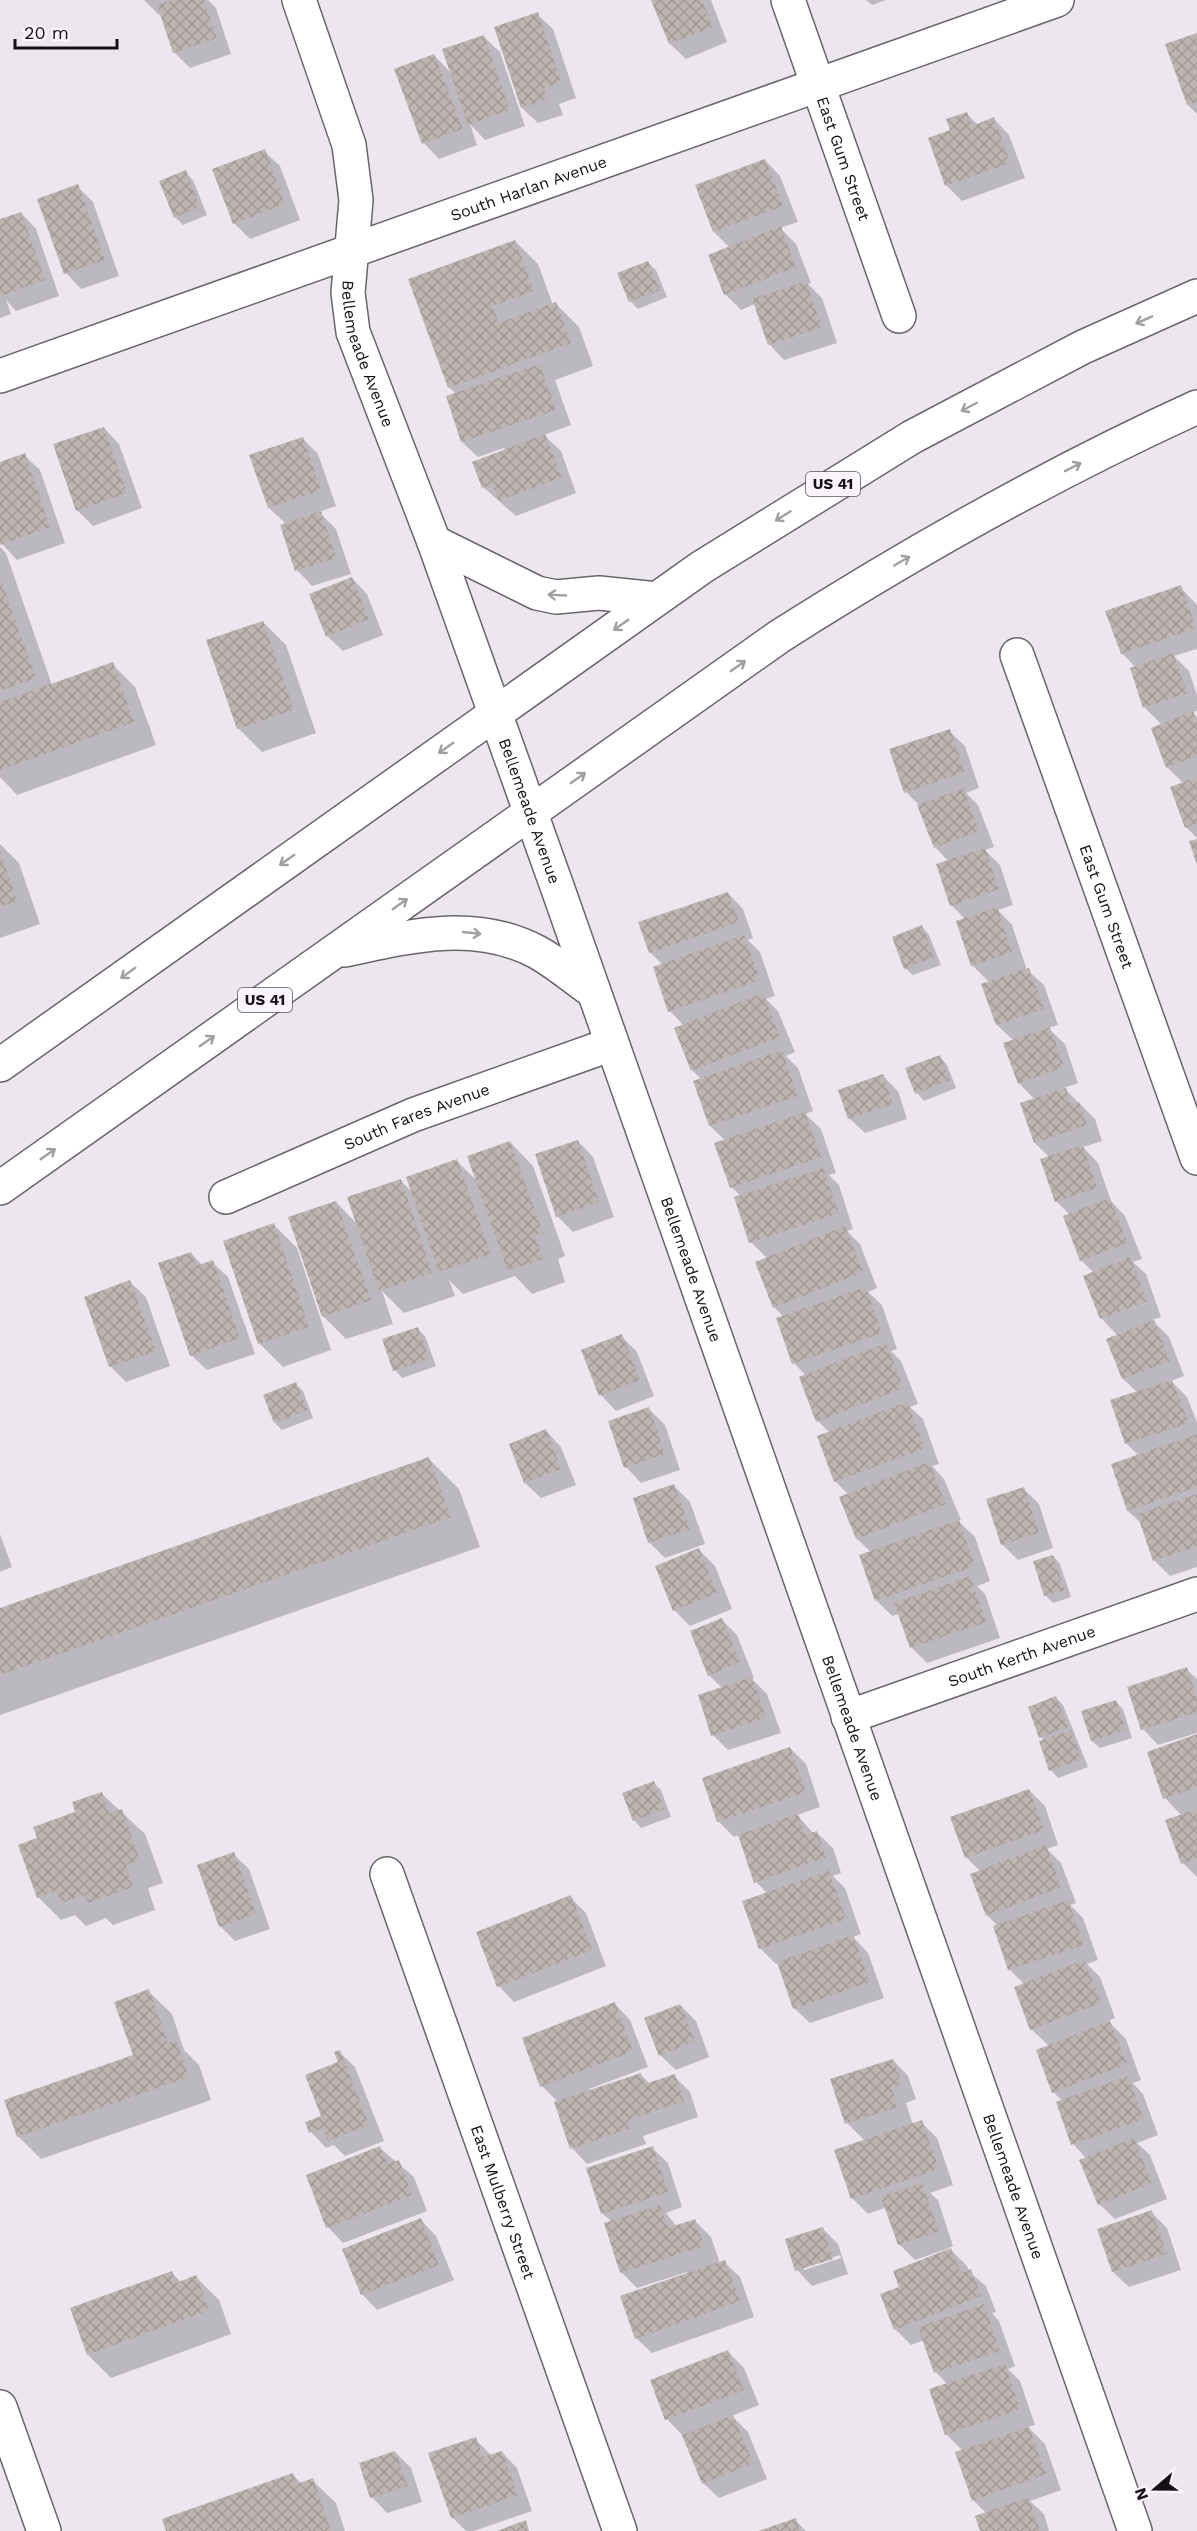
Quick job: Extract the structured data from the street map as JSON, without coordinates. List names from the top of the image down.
{
  "streets": {
    "main road": [
      "East Gum Street",
      "South Harlan Avenue",
      "Bellemeade Avenue",
      "US 41",
      "South Fares Avenue",
      "South Kerth Avenue",
      "East Mulberry Street"
    ]
  },
  "crossings": [
    ["East Gum Street", "South Harlan Avenue"],
    ["South Harlan Avenue", "Bellemeade Avenue"],
    ["Bellemeade Avenue", "US 41"],
    ["Bellemeade Avenue", "South Fares Avenue"],
    ["Bellemeade Avenue", "South Kerth Avenue"]
  ],
  "scale_bar": "20 m",
  "north": "left"
}
